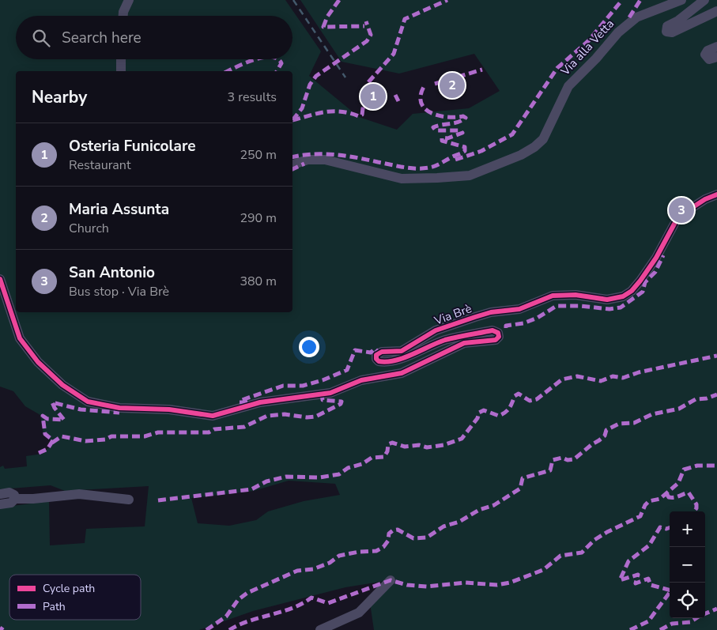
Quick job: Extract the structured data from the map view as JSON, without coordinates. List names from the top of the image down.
{
  "streets": {
    "street": ["Via alla Vetta", "Via Brè"]
  },
  "legend": ["Cycle path", "Path"],
  "page": {
    "search": "Search here",
    "pins": ["2", "1", "3"],
    "heading": ["Nearby", "3 results"],
    "list": [
      {
        "mark": "1",
        "name": "Osteria Funicolare",
        "note": "Restaurant",
        "value": "250 m"
      },
      {
        "mark": "2",
        "name": "Maria Assunta",
        "note": "Church",
        "value": "290 m"
      },
      {
        "mark": "3",
        "name": "San Antonio",
        "note": "Bus stop · Via Brè",
        "value": "380 m"
      }
    ],
    "map_buttons": ["+", "−"]
  }
}
